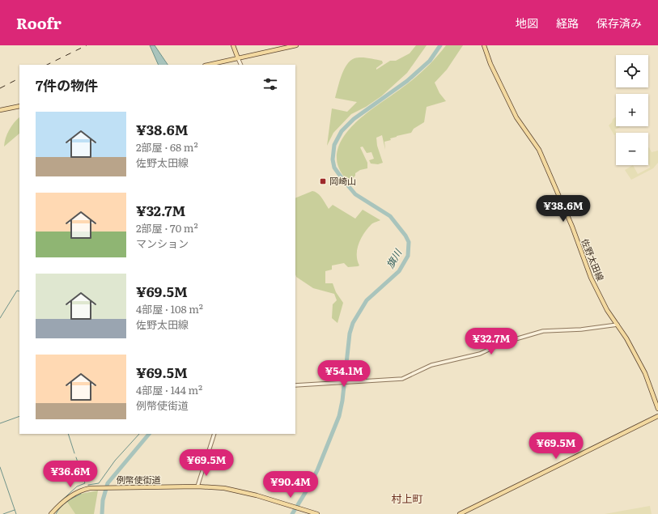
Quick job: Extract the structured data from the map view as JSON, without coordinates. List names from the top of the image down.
{
  "streets": {
    "main road": ["佐野太田線", "例幣使街道"]
  },
  "districts": ["村上町"],
  "water": ["旗川"],
  "places": {
    "transit": ["岡崎山"]
  },
  "page": {
    "header": "Roofr",
    "nav": ["地図", "経路", "保存済み"],
    "map_buttons": ["+", "−"],
    "heading": "7件の物件",
    "list": [
      {
        "name": "¥38.6M",
        "note": "2部屋 · 68 m² · 佐野太田線"
      },
      {
        "name": "¥32.7M",
        "note": "2部屋 · 70 m² · マンション"
      },
      {
        "name": "¥69.5M",
        "note": "4部屋 · 108 m² · 佐野太田線"
      },
      {
        "name": "¥69.5M",
        "note": "4部屋 · 144 m² · 例幣使街道"
      }
    ],
    "price": [
      "¥38.6M",
      "¥32.7M",
      "¥54.1M",
      "¥69.5M",
      "¥69.5M",
      "¥36.6M",
      "¥90.4M"
    ]
  }
}
